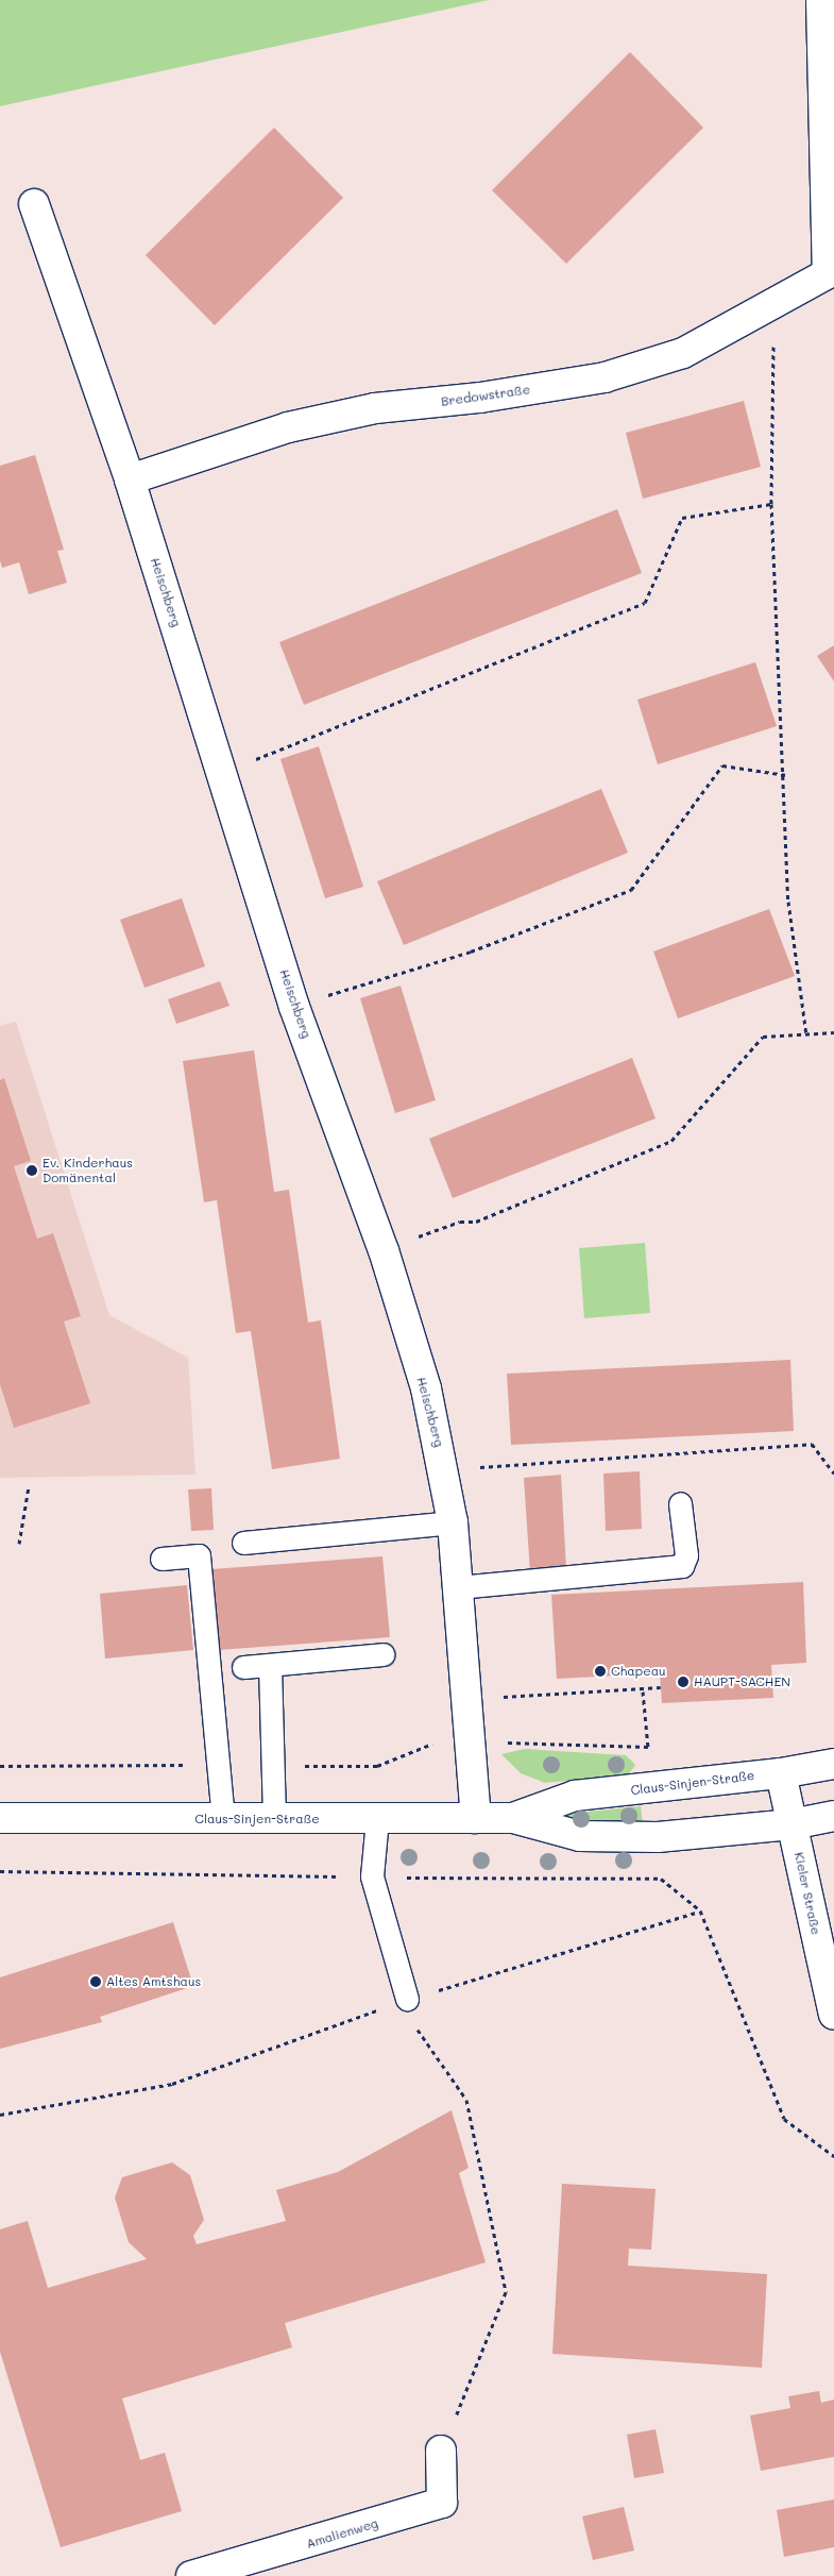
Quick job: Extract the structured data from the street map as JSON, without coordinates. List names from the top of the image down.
{
  "streets": {
    "street": [
      "Bredowstraße",
      "Heischberg",
      "Claus-Sinjen-Straße",
      "Kieler Straße",
      "Amalienweg"
    ]
  },
  "crossings": [
    ["Bredowstraße", "Heischberg"],
    ["Heischberg", "Claus-Sinjen-Straße"],
    ["Claus-Sinjen-Straße", "Kieler Straße"]
  ],
  "places": [
    "Ev. Kinderhaus Domänental",
    "Chapeau",
    "HAUPT-SACHEN",
    "Altes Amtshaus"
  ]
}
